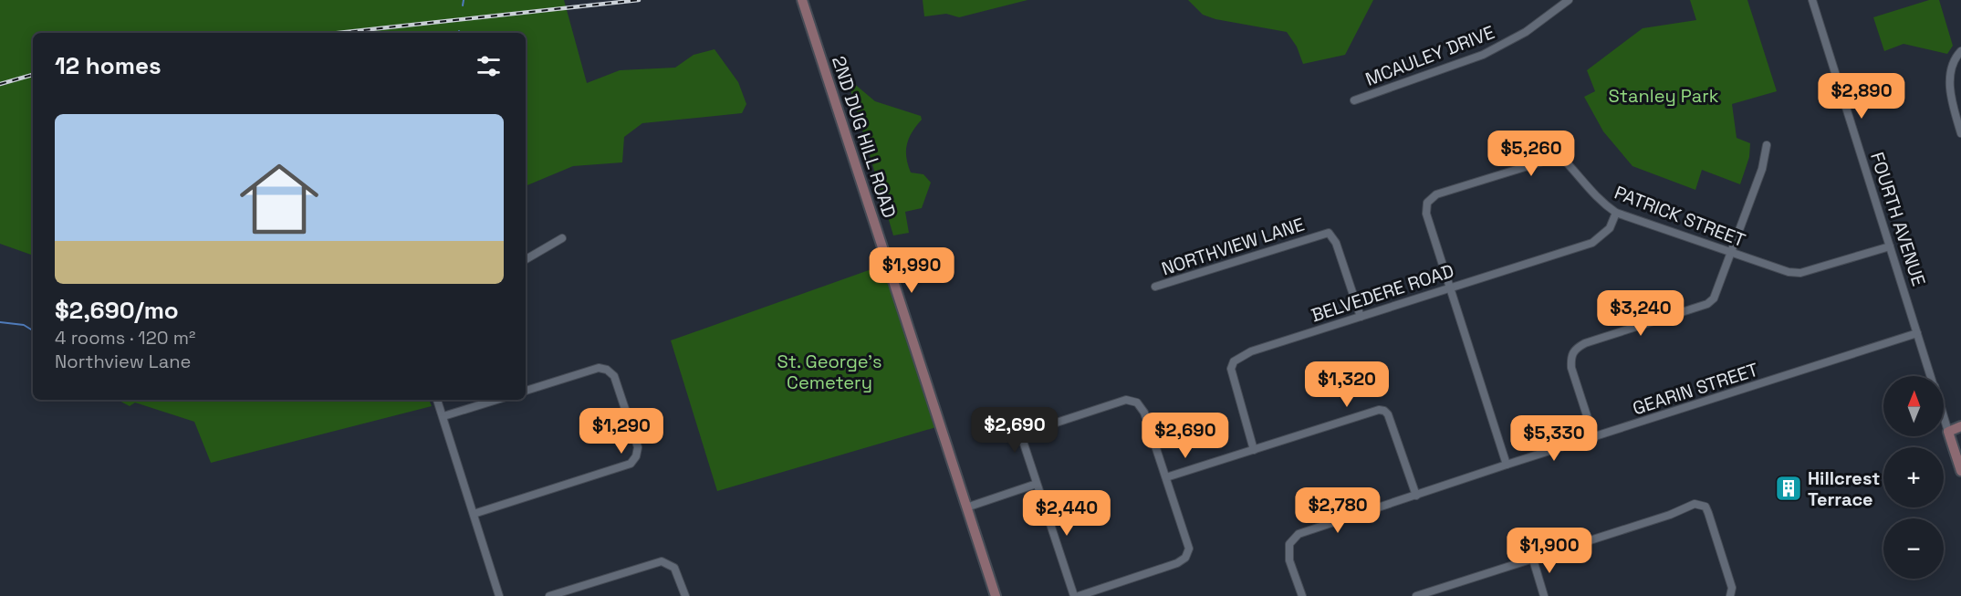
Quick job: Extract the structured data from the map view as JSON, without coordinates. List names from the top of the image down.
{
  "streets": {
    "street": [
      "MCAULEY DRIVE",
      "2ND DUG HILL ROAD",
      "PATRICK STREET",
      "FOURTH AVENUE",
      "NORTHVIEW LANE",
      "BELVEDERE ROAD",
      "GEARIN STREET"
    ]
  },
  "crossings": [
    ["PATRICK STREET", "FOURTH AVENUE"],
    ["PATRICK STREET", "BELVEDERE ROAD"],
    ["FOURTH AVENUE", "GEARIN STREET"],
    ["NORTHVIEW LANE", "BELVEDERE ROAD"]
  ],
  "parks": ["Stanley Park", "St. George's Cemetery"],
  "places": {
    "building": ["Hillcrest Terrace"]
  },
  "north": "top",
  "page": {
    "heading": "12 homes",
    "price": [
      "$2,890",
      "$5,260",
      "$1,990",
      "$3,240",
      "$1,320",
      "$2,690",
      "$1,290",
      "$2,690",
      "$5,330",
      "$2,780",
      "$2,440",
      "$1,900"
    ],
    "list": [
      {
        "name": "$2,690/mo",
        "note": "4 rooms · 120 m² · Northview Lane"
      }
    ],
    "map_buttons": ["+", "−"]
  }
}
